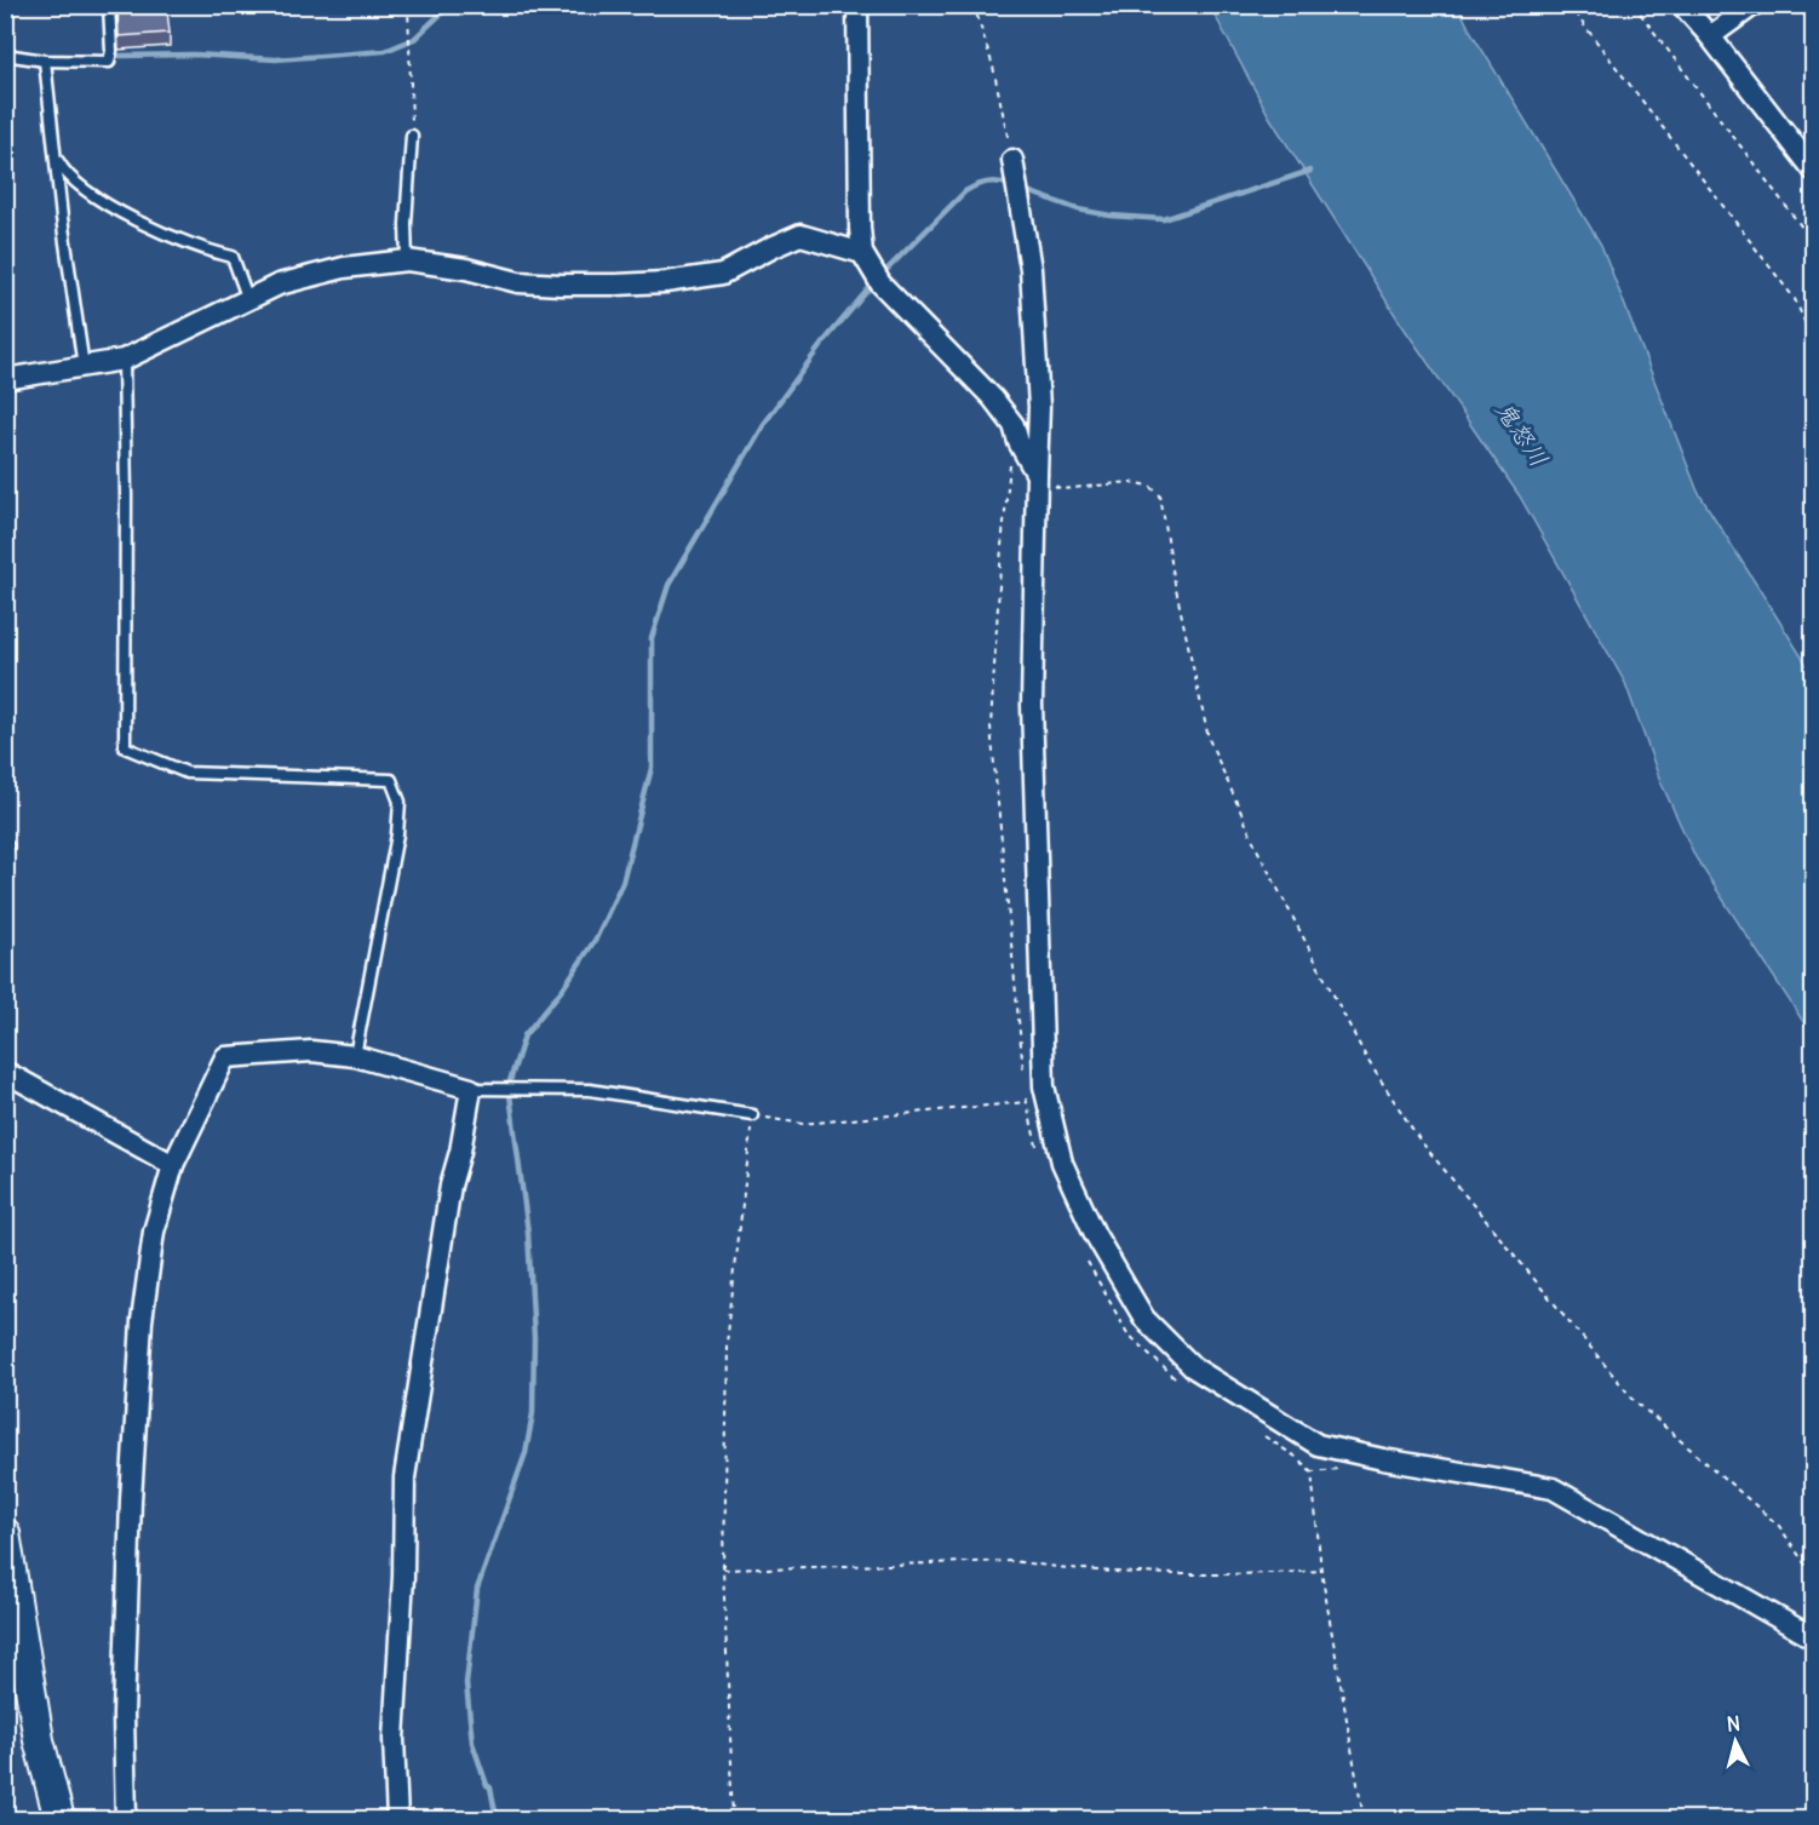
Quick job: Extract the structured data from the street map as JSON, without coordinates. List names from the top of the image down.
{
  "water": ["鬼怒川"],
  "north": "top"
}
